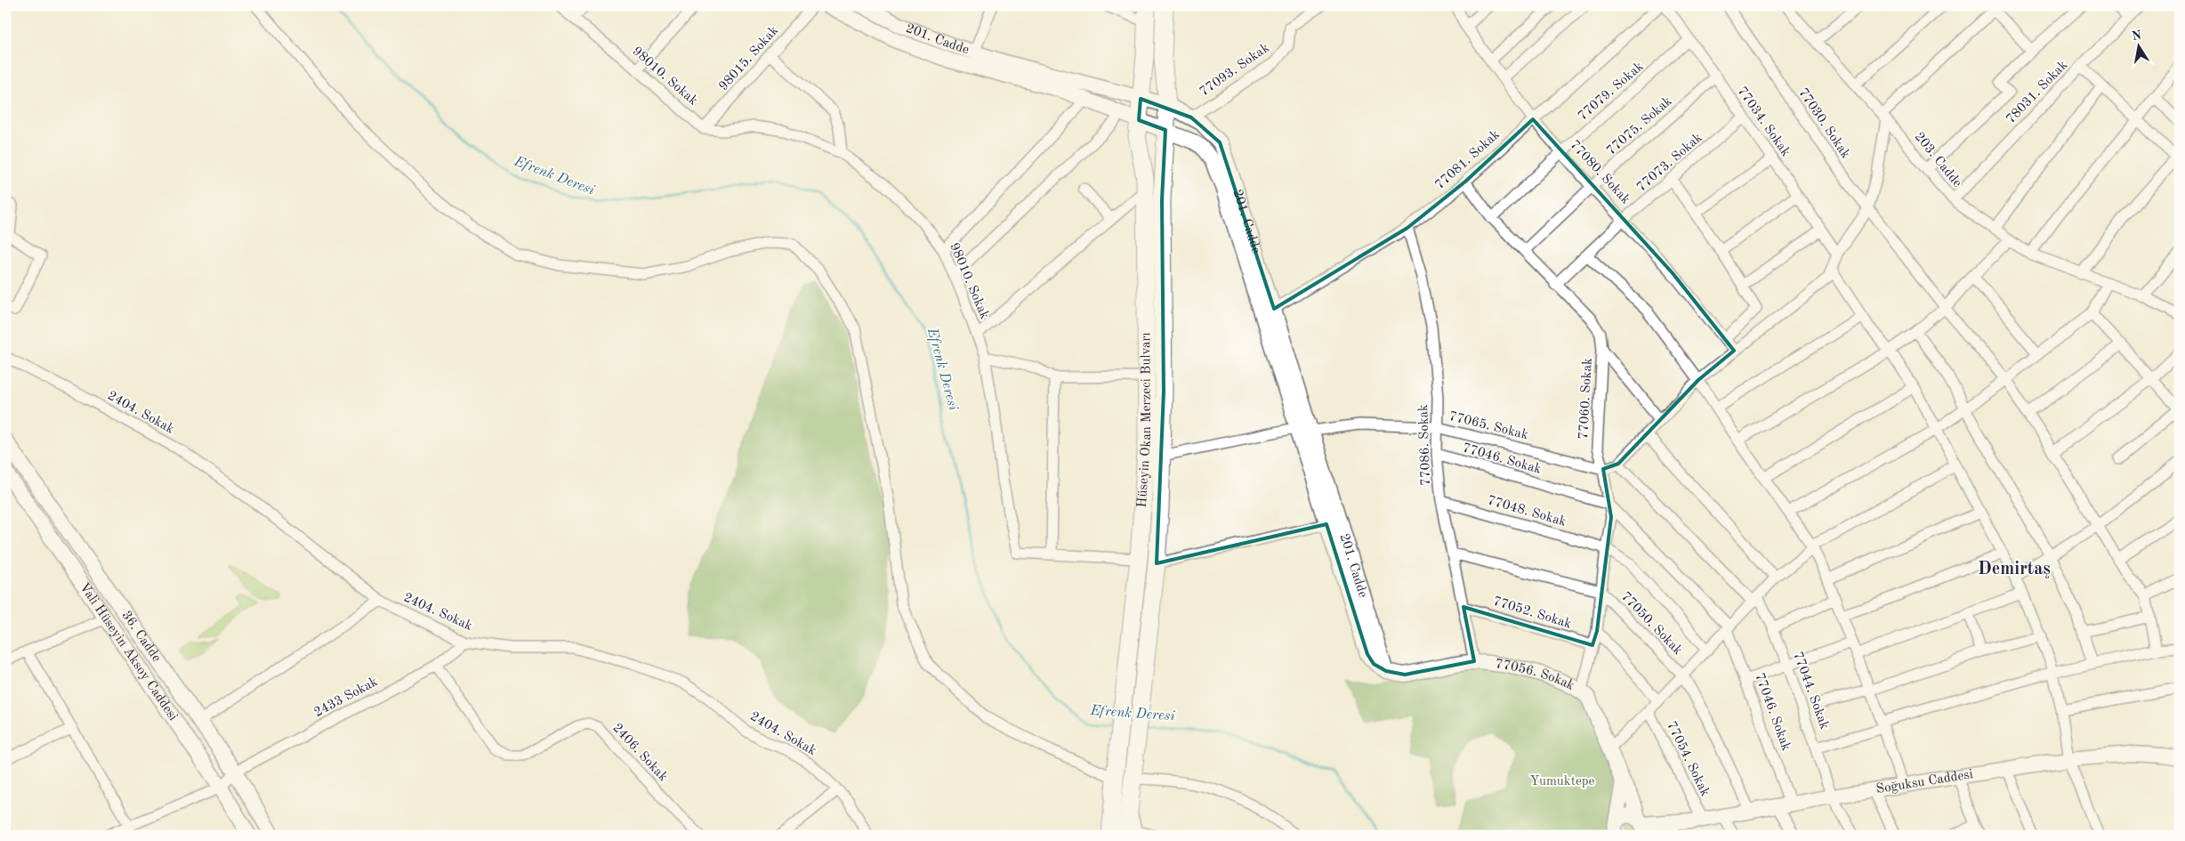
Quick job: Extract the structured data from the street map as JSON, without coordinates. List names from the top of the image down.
{
  "streets": {
    "main road": ["Hüseyin Okan Merzeci Bulvarı"],
    "street": [
      "201. Cadde",
      "98015. Sokak",
      "77093. Sokak",
      "98010. Sokak",
      "77079. Sokak",
      "78031. Sokak",
      "77034. Sokak",
      "77030. Sokak",
      "77075. Sokak",
      "77081. Sokak",
      "203. Cadde",
      "77073. Sokak",
      "77080. Sokak",
      "77060. Sokak",
      "2404. Sokak",
      "77065. Sokak",
      "77086. Sokak",
      "77046. Sokak",
      "77048. Sokak",
      "77052. Sokak",
      "77050. Sokak",
      "36. Cadde",
      "Vali Hüseyin Aksoy Caddesi",
      "77056. Sokak",
      "77044. Sokak",
      "2433 Sokak",
      "2406. Sokak",
      "77054. Sokak",
      "Soğuksu Caddesi"
    ]
  },
  "crossings": [
    ["201. Cadde", "77093. Sokak"],
    ["201. Cadde", "77081. Sokak"],
    ["201. Cadde", "Hüseyin Okan Merzeci Bulvarı"],
    ["201. Cadde", "77065. Sokak"],
    ["201. Cadde", "77056. Sokak"],
    ["98015. Sokak", "98010. Sokak"],
    ["77079. Sokak", "77034. Sokak"],
    ["77079. Sokak", "77080. Sokak"],
    ["77079. Sokak", "77060. Sokak"],
    ["78031. Sokak", "203. Cadde"],
    ["77034. Sokak", "77075. Sokak"],
    ["77034. Sokak", "77073. Sokak"],
    ["77075. Sokak", "77080. Sokak"],
    ["77075. Sokak", "77060. Sokak"],
    ["77081. Sokak", "77080. Sokak"],
    ["77081. Sokak", "77060. Sokak"],
    ["77081. Sokak", "77086. Sokak"],
    ["77073. Sokak", "77080. Sokak"],
    ["77073. Sokak", "77060. Sokak"],
    ["77060. Sokak", "77065. Sokak"],
    ["77060. Sokak", "77046. Sokak"],
    ["77060. Sokak", "77048. Sokak"],
    ["77060. Sokak", "77052. Sokak"],
    ["77060. Sokak", "77050. Sokak"],
    ["77060. Sokak", "77056. Sokak"],
    ["2404. Sokak", "2433 Sokak"],
    ["77065. Sokak", "77086. Sokak"],
    ["77086. Sokak", "77046. Sokak"],
    ["77086. Sokak", "77048. Sokak"],
    ["77086. Sokak", "77052. Sokak"],
    ["77086. Sokak", "77050. Sokak"],
    ["77086. Sokak", "77056. Sokak"],
    ["77046. Sokak", "Soğuksu Caddesi"],
    ["77050. Sokak", "Soğuksu Caddesi"],
    ["36. Cadde", "2433 Sokak"],
    ["77044. Sokak", "Soğuksu Caddesi"],
    ["2433 Sokak", "2406. Sokak"],
    ["77054. Sokak", "Soğuksu Caddesi"]
  ],
  "districts": ["Demirtaş"],
  "water": ["Efrenk Deresi"],
  "parks": ["Yumuktepe"],
  "north": "top"
}
